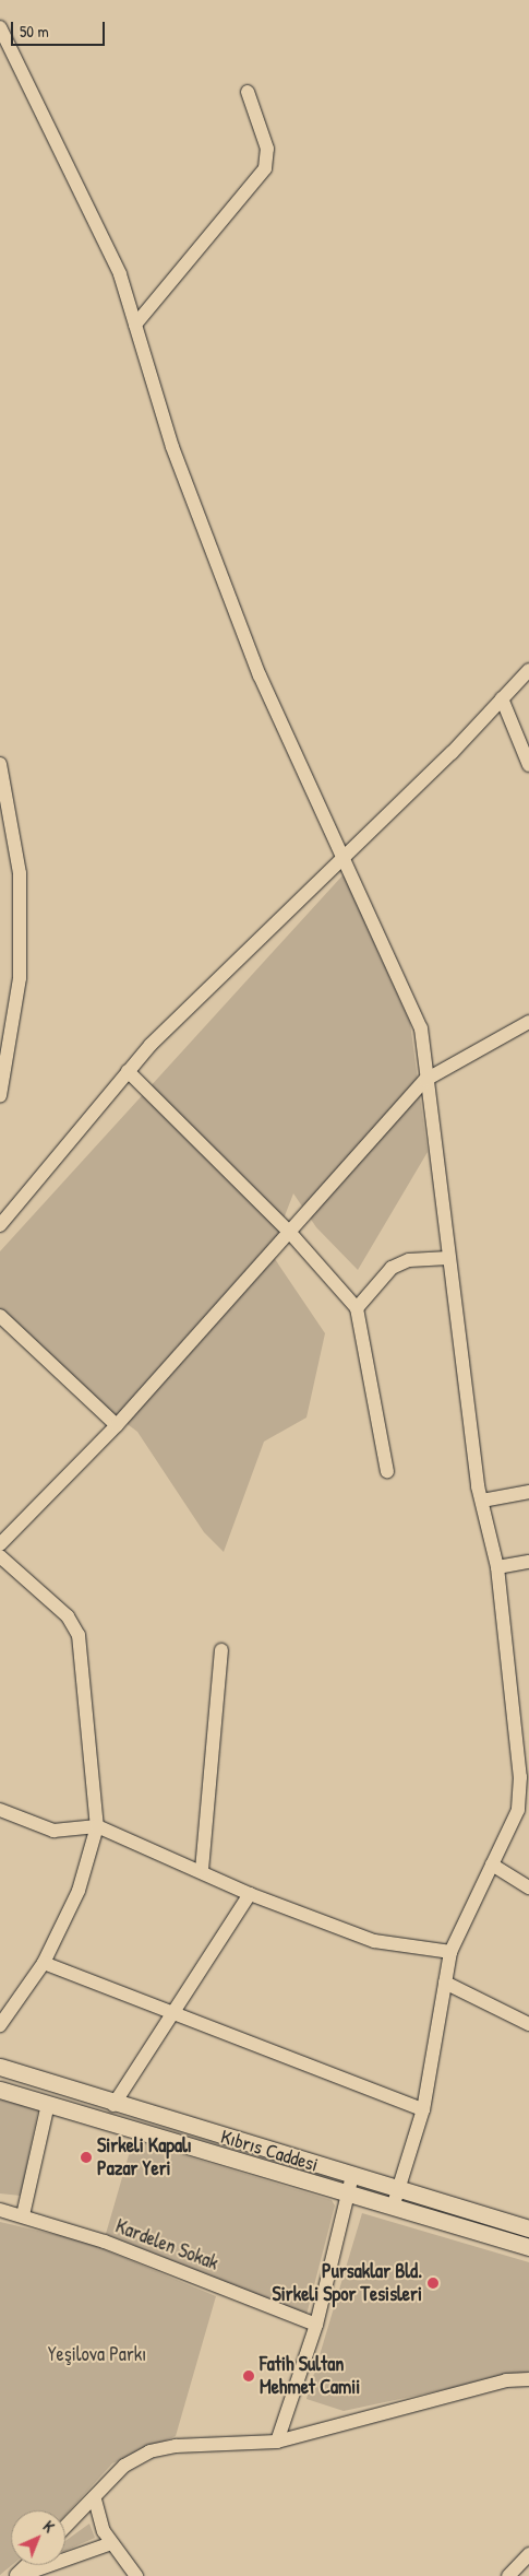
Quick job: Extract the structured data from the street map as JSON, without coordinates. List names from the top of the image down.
{
  "streets": {
    "main road": ["Kıbrıs Caddesi"],
    "street": ["Kardelen Sokak"]
  },
  "parks": ["Yeşilova Parkı"],
  "places": ["Sirkeli Kapalı Pazar Yeri", "Pursaklar Bld. Sirkeli Spor Tesisleri", "Fatih Sultan Mehmet Camii"],
  "scale_bar": "50 m",
  "north": "top right"
}
